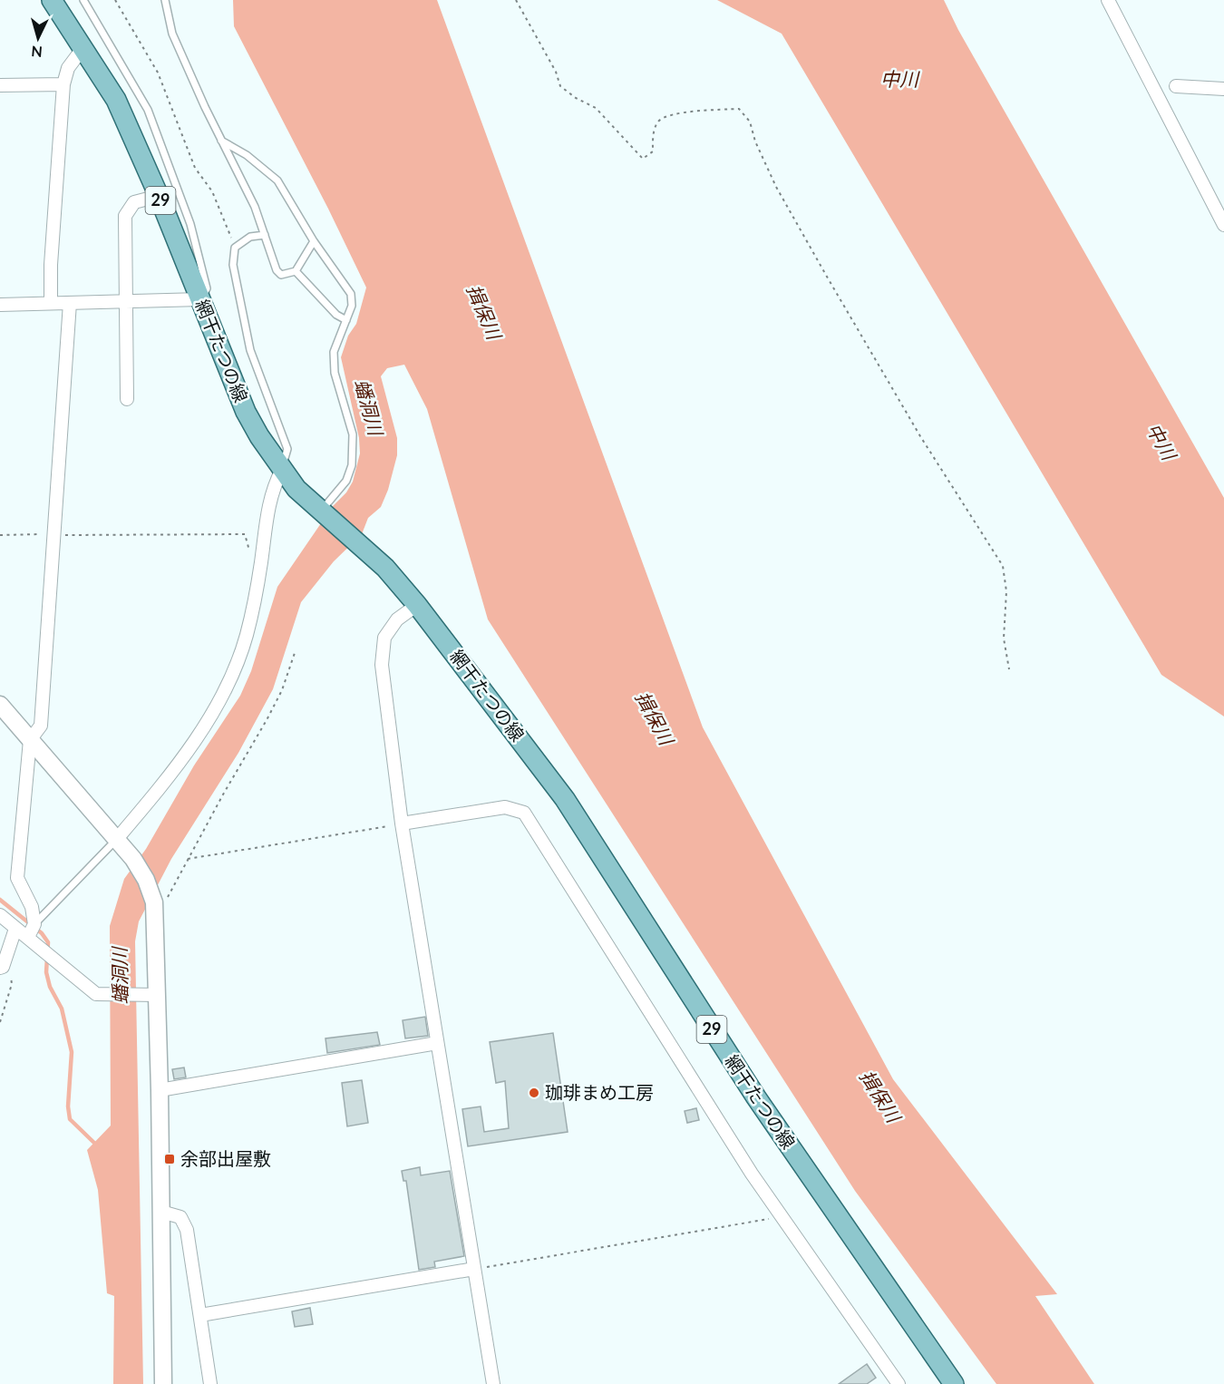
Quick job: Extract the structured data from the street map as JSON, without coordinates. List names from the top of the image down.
{
  "streets": {
    "main road": ["29", "網干たつの線"]
  },
  "water": ["中川", "揖保川", "蟠洞川"],
  "places": {
    "other": ["珈琲まめ工房"],
    "transit": ["余部出屋敷"]
  },
  "north": "bottom"
}
